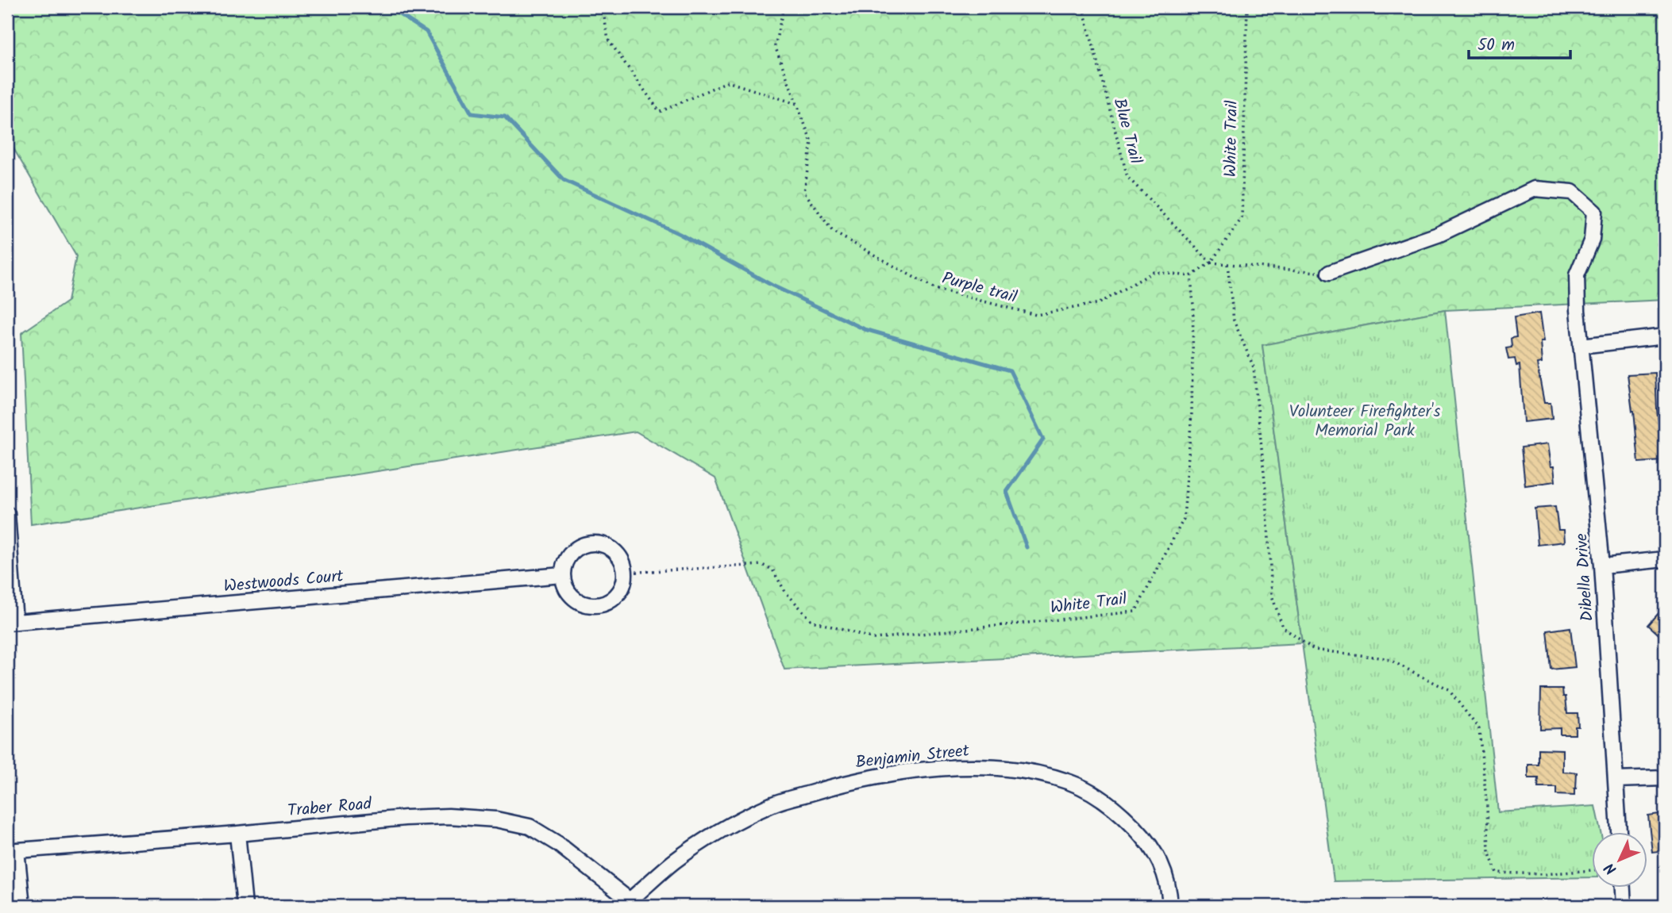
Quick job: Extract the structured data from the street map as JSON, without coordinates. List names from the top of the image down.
{
  "streets": {
    "street": [
      "Dibella Drive",
      "Westwoods Court",
      "Benjamin Street",
      "Traber Road"
    ],
    "path": ["Blue Trail", "White Trail", "Purple trail"]
  },
  "crossings": [
    ["Blue Trail", "White Trail"],
    ["White Trail", "Purple trail"],
    ["White Trail", "Westwoods Court"],
    ["Benjamin Street", "Traber Road"]
  ],
  "parks": ["Volunteer Firefighter's Memorial Park"],
  "scale_bar": "50 m",
  "north": "bottom left"
}
